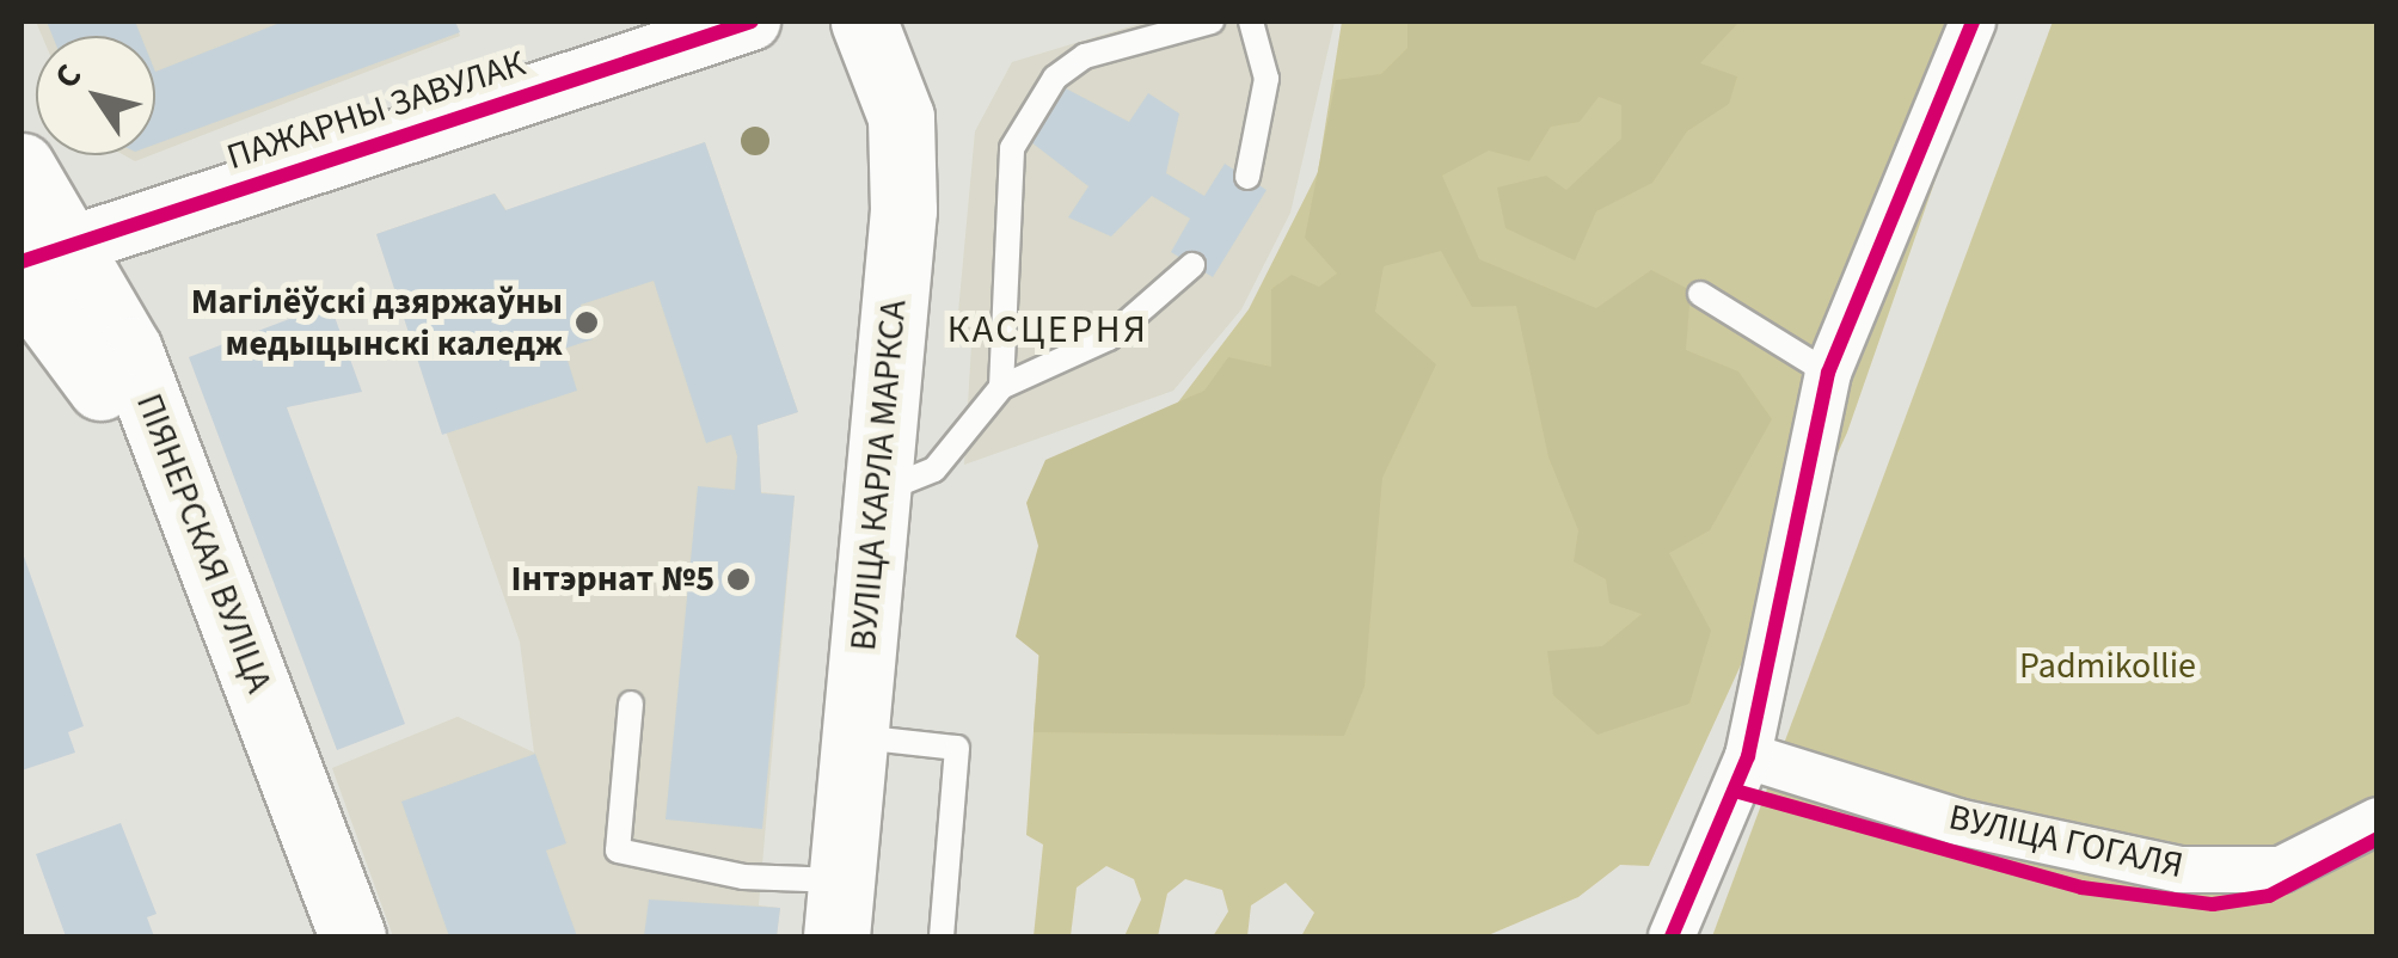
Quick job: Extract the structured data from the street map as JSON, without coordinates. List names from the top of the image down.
{
  "streets": {
    "main road": ["ВУЛІЦА КАРЛА МАРКСА", "ПІЯНЕРСКАЯ ВУЛІЦА"],
    "street": ["ПАЖАРНЫ ЗАВУЛАК", "ВУЛІЦА ГОГАЛЯ"]
  },
  "crossings": [
    ["ПАЖАРНЫ ЗАВУЛАК", "ПІЯНЕРСКАЯ ВУЛІЦА"]
  ],
  "districts": ["КАСЦЕРНЯ"],
  "parks": ["Padmikollie"],
  "places": ["Магілёўскі дзяржаўны медыцынскі каледж", "Інтэрнат №5"],
  "north": "top left"
}
